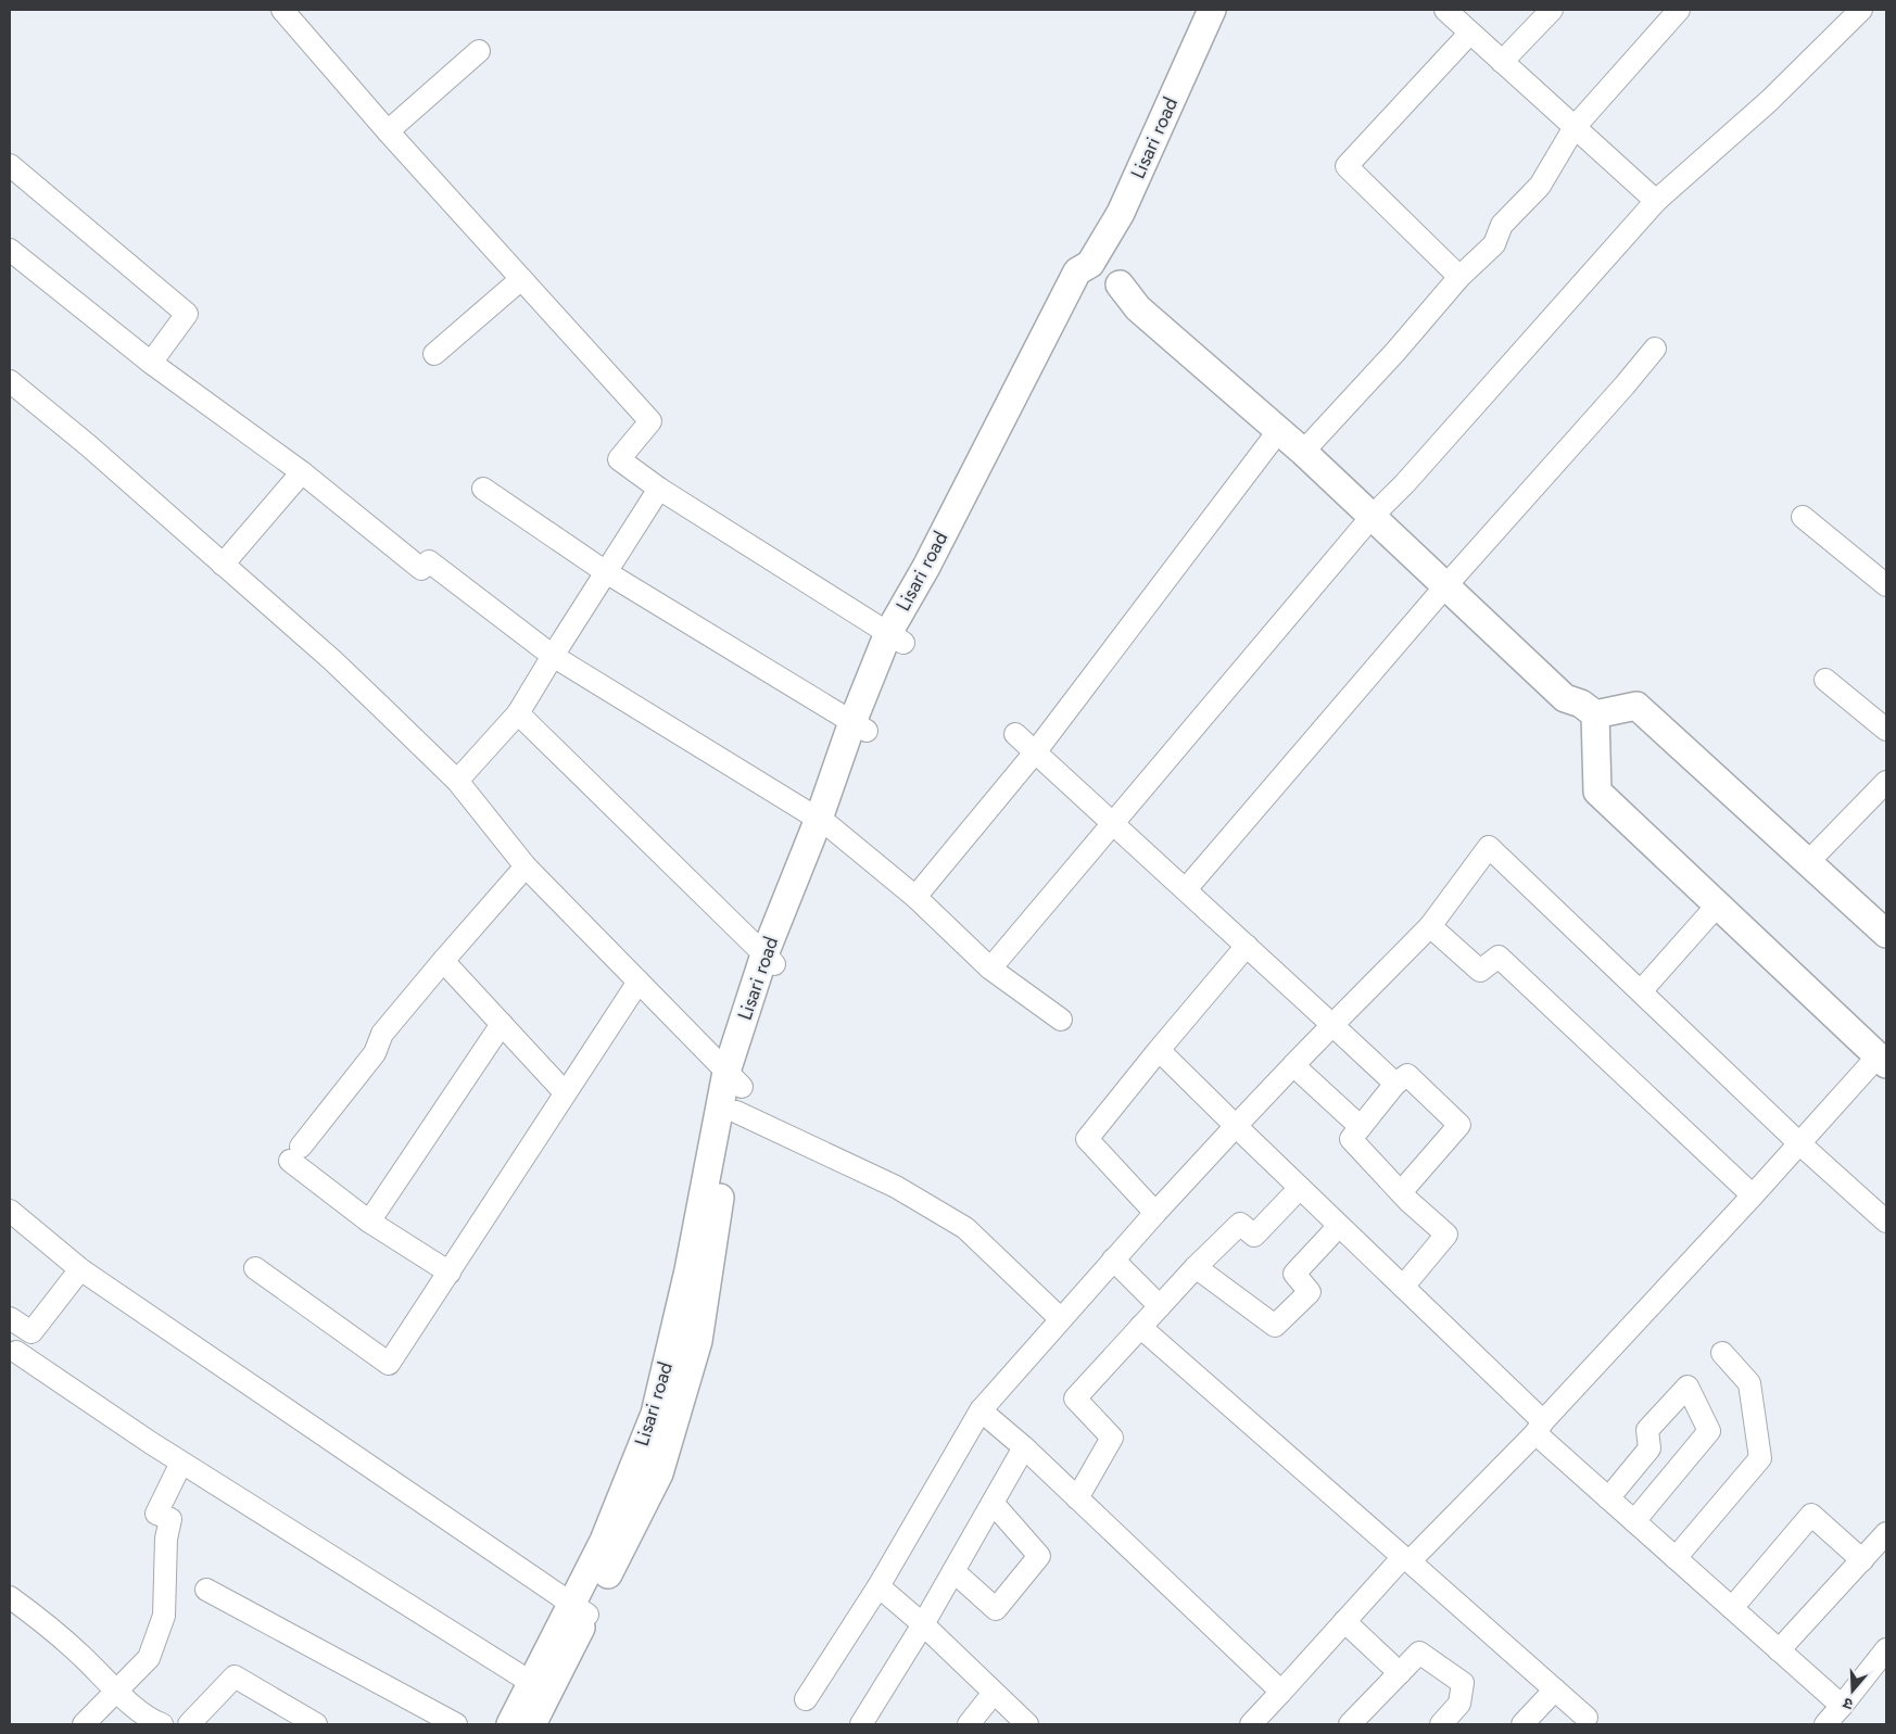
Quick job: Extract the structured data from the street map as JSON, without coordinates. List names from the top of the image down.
{
  "streets": {
    "street": ["Lisari road"]
  },
  "north": "bottom"
}
